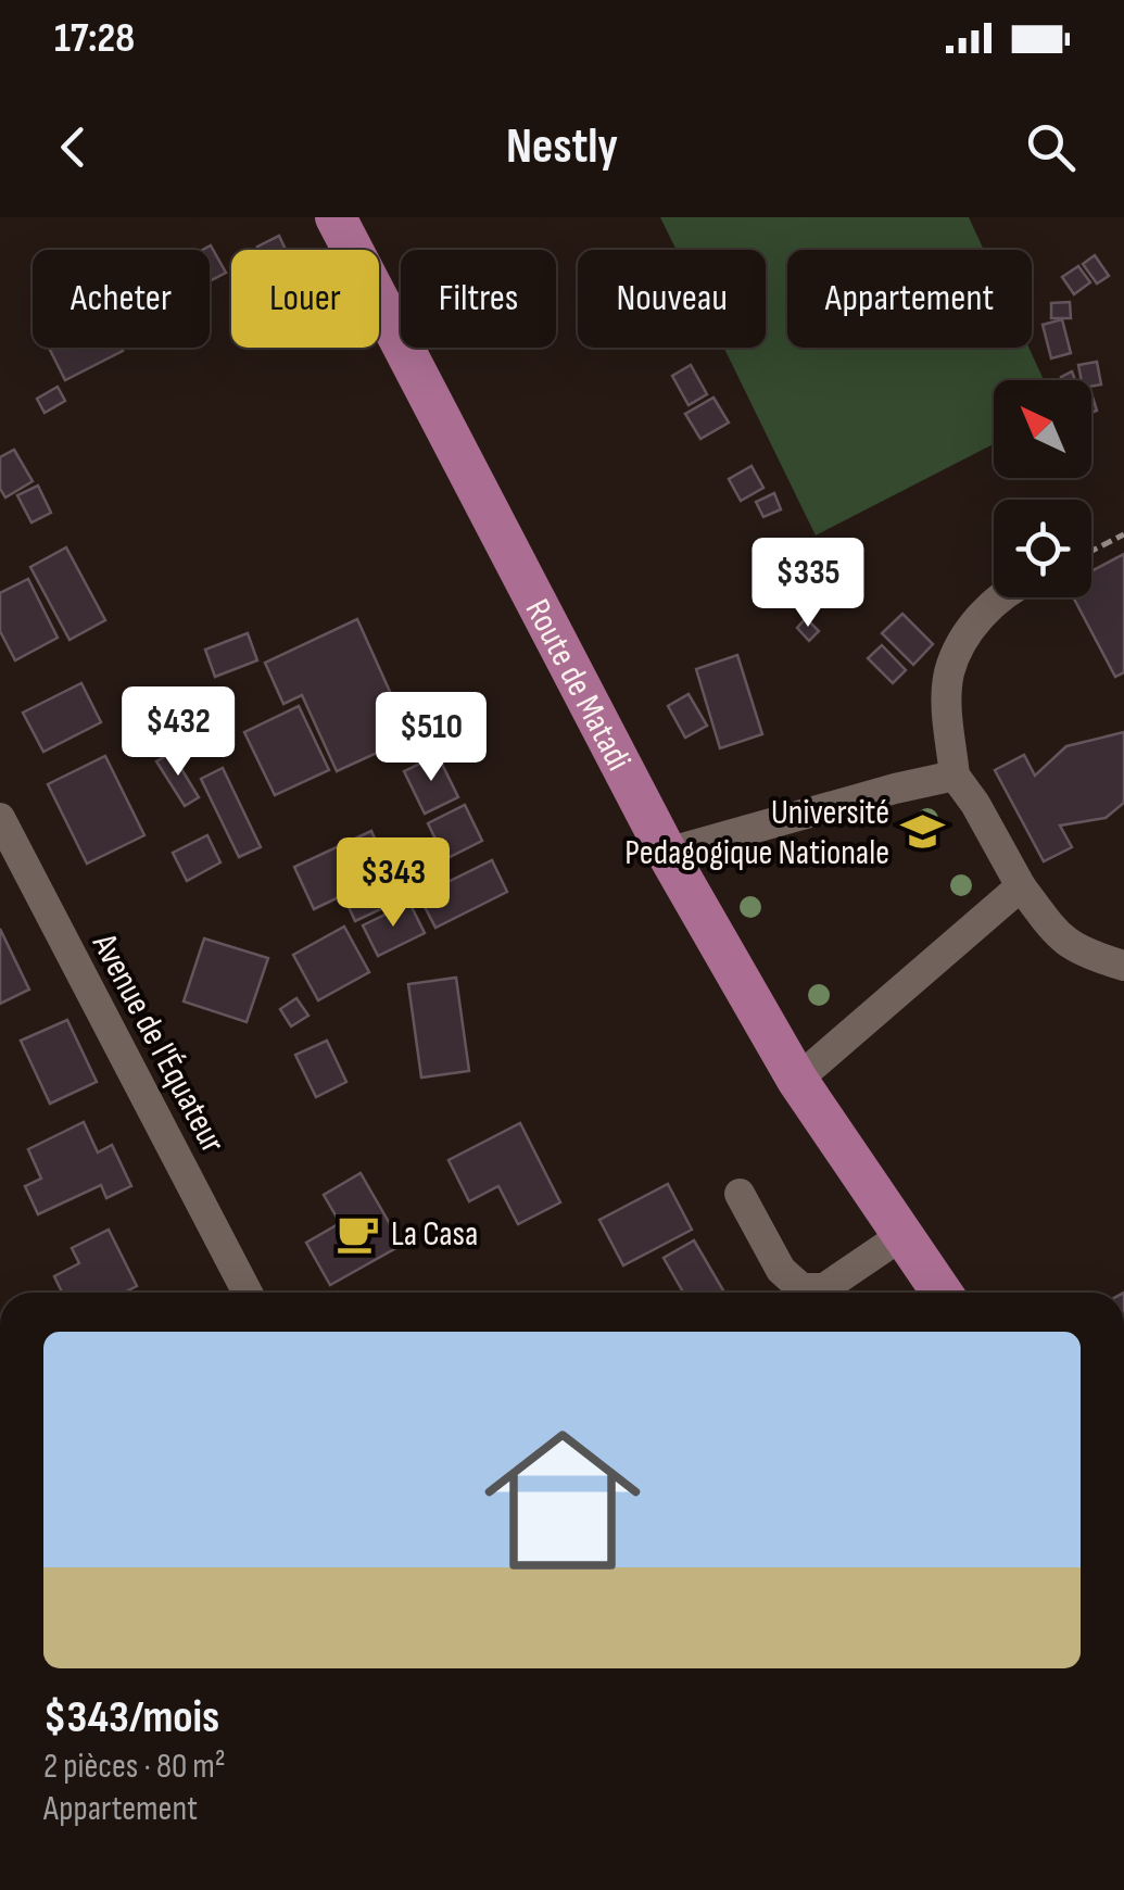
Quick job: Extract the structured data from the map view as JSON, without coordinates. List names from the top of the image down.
{
  "streets": {
    "main road": ["Route de Matadi"],
    "street": ["Avenue de l'Équateur"]
  },
  "places": {
    "school or university": ["Université Pedagogique Nationale"],
    "cafe": ["La Casa"]
  },
  "north": "top left",
  "page": {
    "status": "17:28",
    "header": "Nestly",
    "chip": [
      "Acheter",
      "Louer",
      "Filtres",
      "Nouveau",
      "Appartement"
    ],
    "price": [
      "$335",
      "$432",
      "$510",
      "$343"
    ],
    "list": [
      {
        "name": "$343/mois",
        "note": "2 pièces · 80 m² · Appartement"
      }
    ]
  }
}
